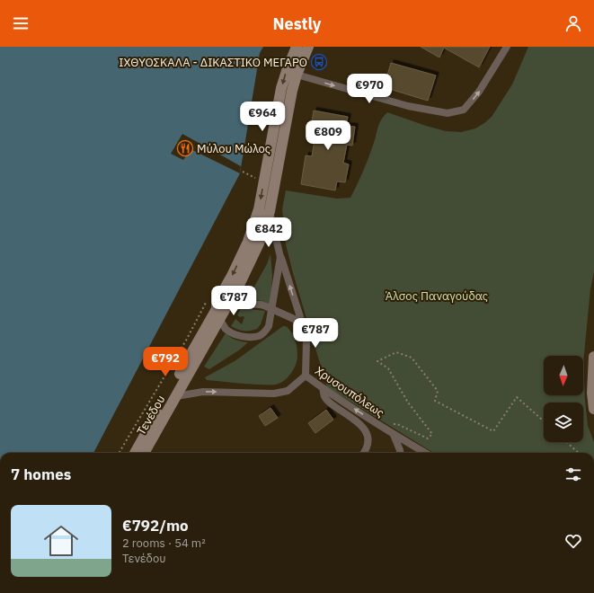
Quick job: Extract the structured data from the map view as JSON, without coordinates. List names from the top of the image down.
{
  "streets": {
    "main road": ["Τενέδου"],
    "street": ["Χρυσουπόλεως"]
  },
  "crossings": [
    ["Χρυσουπόλεως", "Τενέδου"]
  ],
  "one_way": ["Χρυσουπόλεως"],
  "parks": ["Άλσος Παναγούδας"],
  "places": {
    "bus stop": ["ΙΧΘΥΟΣΚΑΛΑ - ΔΙΚΑΣΤΙΚΟ ΜΕΓΑΡΟ"],
    "restaurant": ["Μύλου Μώλος"]
  },
  "north": "bottom",
  "page": {
    "header": "Nestly",
    "price": [
      "€970",
      "€964",
      "€809",
      "€842",
      "€787",
      "€787",
      "€792"
    ],
    "heading": "7 homes",
    "list": [
      {
        "name": "€792/mo",
        "note": "2 rooms · 54 m² · Τενέδου"
      }
    ]
  }
}
